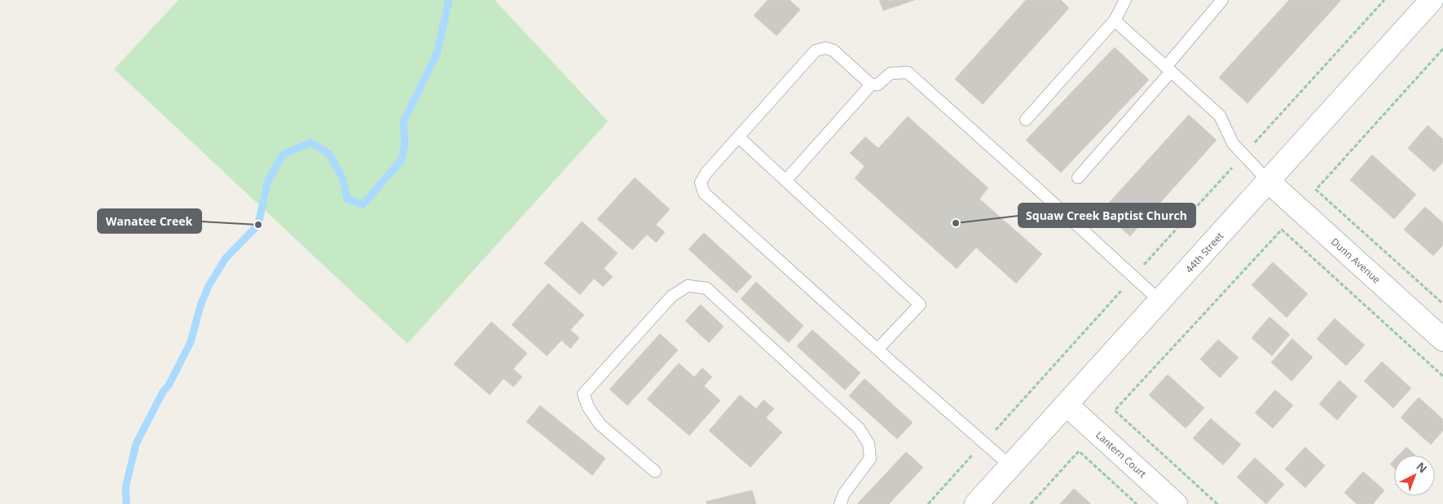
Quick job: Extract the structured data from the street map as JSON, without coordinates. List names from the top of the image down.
{
  "streets": {
    "street": ["44th Street", "Dunn Avenue", "Lantern Court"]
  },
  "crossings": [
    ["44th Street", "Dunn Avenue"],
    ["44th Street", "Lantern Court"]
  ],
  "places": ["Squaw Creek Baptist Church", "Wanatee Creek"],
  "north": "top right"
}
